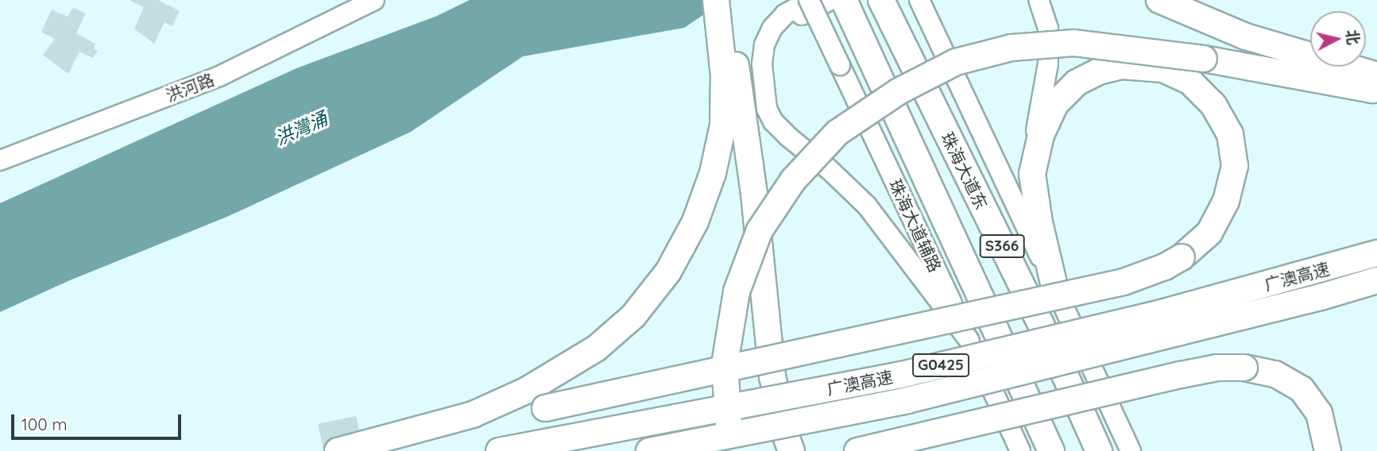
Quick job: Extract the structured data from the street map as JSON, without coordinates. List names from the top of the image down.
{
  "streets": {
    "highway": [
      "珠海大道东",
      "S366",
      "广澳高速",
      "G0425"
    ],
    "main road": ["洪河路", "珠海大道辅路"]
  },
  "water": ["洪灣涌"],
  "scale_bar": "100 m",
  "north": "right"
}
